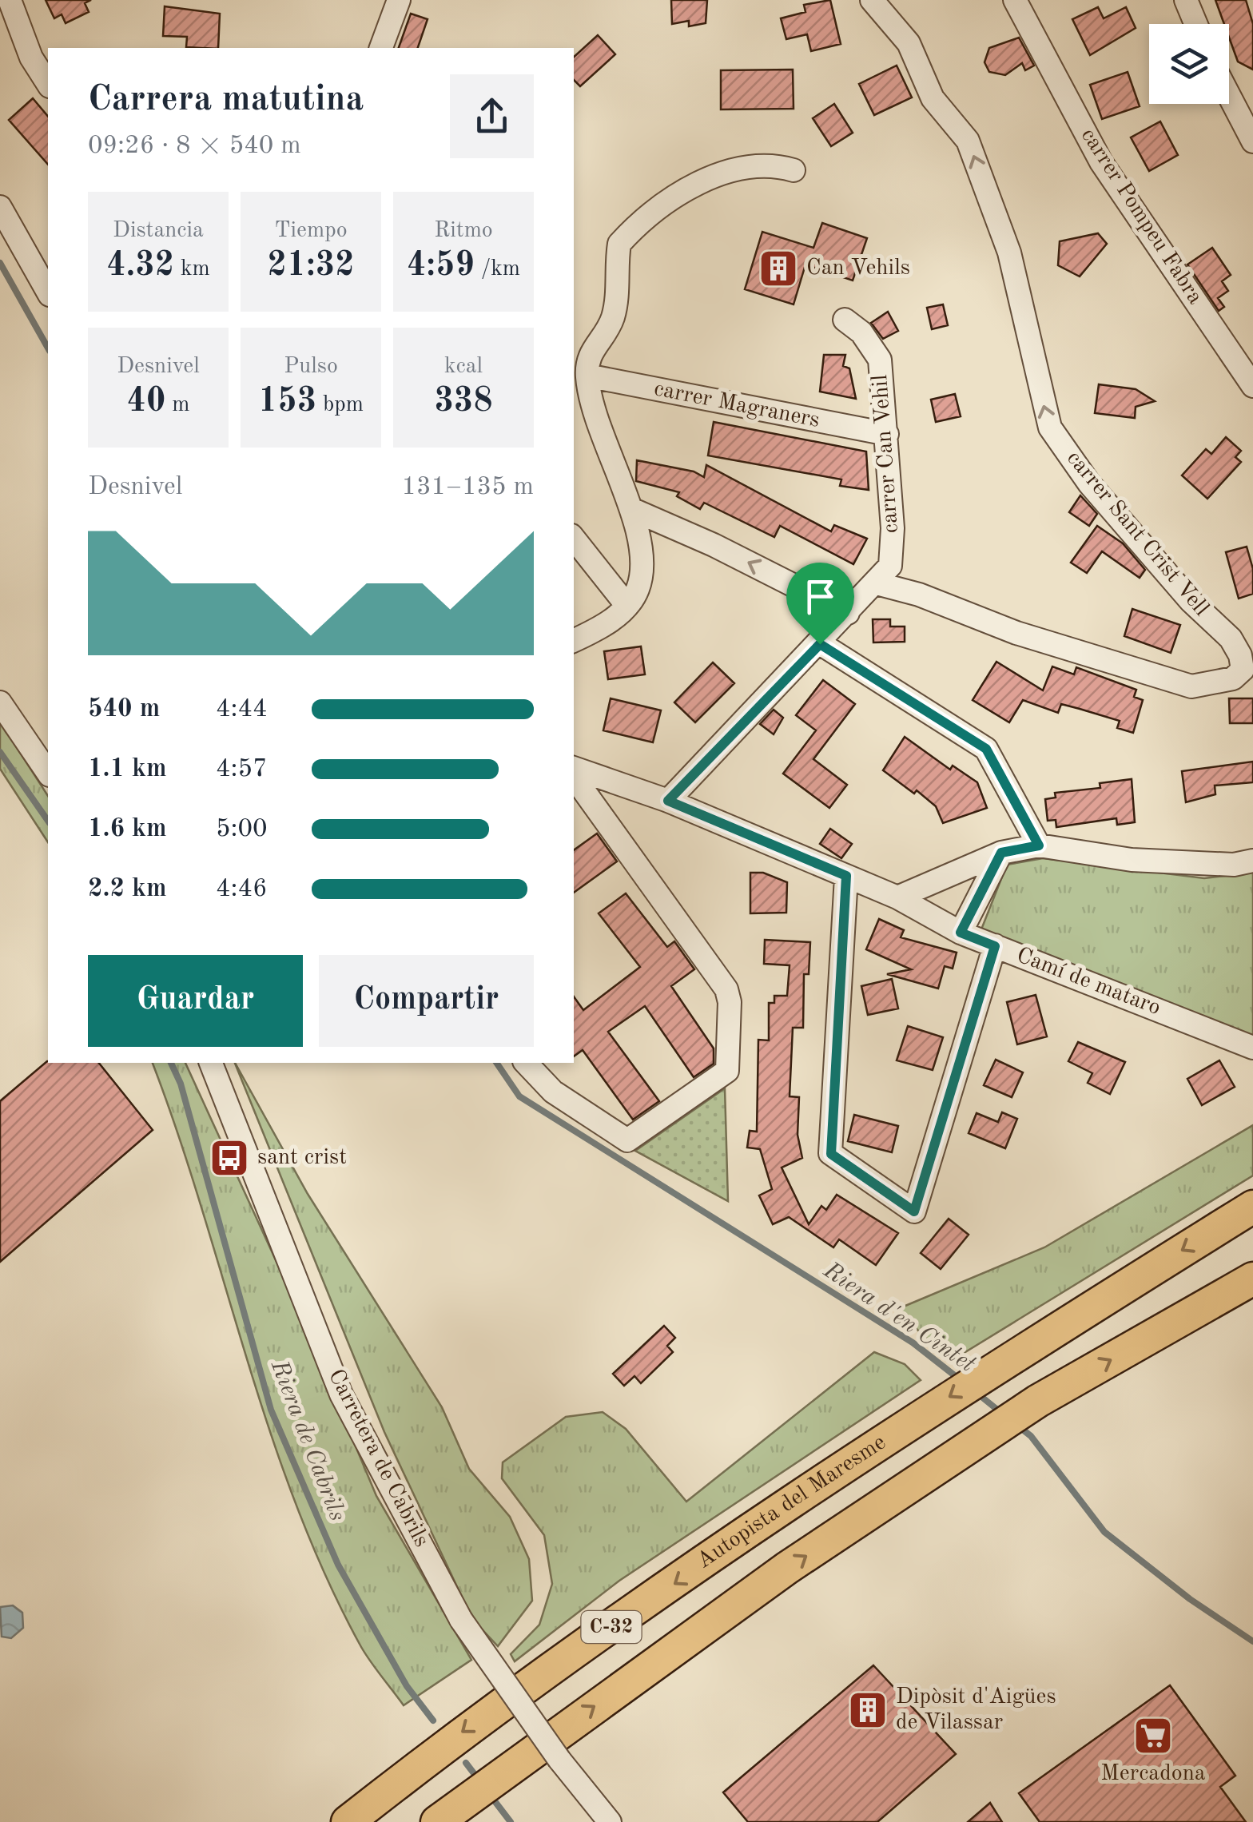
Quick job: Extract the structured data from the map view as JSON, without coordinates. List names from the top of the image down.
{
  "streets": {
    "highway": ["Autopista del Maresme", "C-32"],
    "street": [
      "carrer Pompeu Fabra",
      "carrer Magraners",
      "carrer Can Vehil",
      "carrer Sant Crist Vell",
      "Camí de mataro",
      "Carretera de Cabrils"
    ]
  },
  "crossings": [
    ["carrer Magraners", "carrer Can Vehil"],
    ["carrer Can Vehil", "carrer Sant Crist Vell"],
    ["carrer Can Vehil", "Camí de mataro"]
  ],
  "one_way": ["carrer Sant Crist Vell"],
  "water": ["Riera d'en Cintet", "Riera de Cabrils"],
  "places": {
    "building": ["Can Vehils", "Dipòsit d'Aigües de Vilassar"],
    "bus stop": ["sant crist"],
    "supermarket": ["Mercadona"]
  },
  "page": {
    "heading": ["Carrera matutina", "09:26 · 8 × 540 m"],
    "stats": [
      ["Distancia", "4.32 km"],
      ["Tiempo", "21:32"],
      ["Ritmo", "4:59 /km"],
      ["Desnivel", "40 m"],
      ["Pulso", "153 bpm"],
      ["kcal", "338"]
    ],
    "chart": ["Desnivel", "131–135 m"],
    "list": [
      {
        "name": "540 m",
        "note": "4:44"
      },
      {
        "name": "1.1 km",
        "note": "4:57"
      },
      {
        "name": "1.6 km",
        "note": "5:00"
      },
      {
        "name": "2.2 km",
        "note": "4:46"
      }
    ],
    "buttons": ["Guardar", "Compartir"]
  }
}
